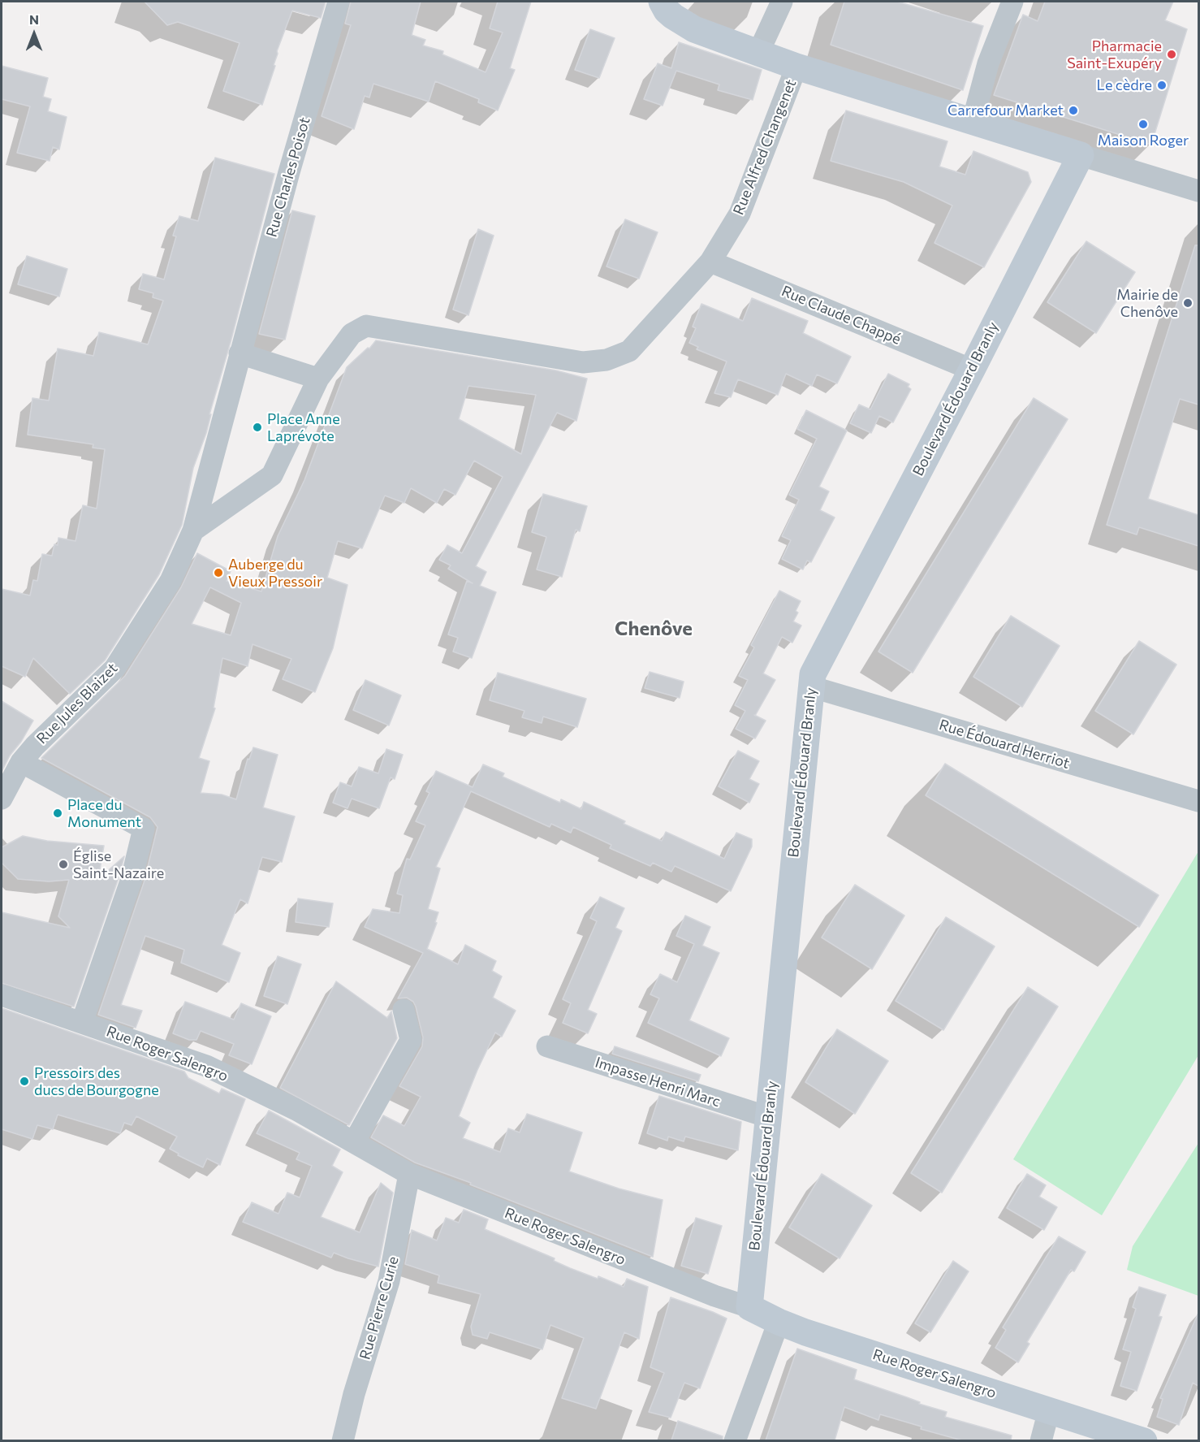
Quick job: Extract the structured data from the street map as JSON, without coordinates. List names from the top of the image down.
{
  "streets": {
    "street": [
      "Rue Alfred Changenet",
      "Rue Charles Poisot",
      "Rue Claude Chappé",
      "Boulevard Édouard Branly",
      "Rue Jules Blaizet",
      "Rue Édouard Herriot",
      "Rue Roger Salengro",
      "Impasse Henri Marc",
      "Rue Pierre Curie"
    ]
  },
  "crossings": [
    ["Rue Alfred Changenet", "Rue Claude Chappé"],
    ["Rue Alfred Changenet", "Boulevard Édouard Branly"],
    ["Rue Claude Chappé", "Boulevard Édouard Branly"],
    ["Boulevard Édouard Branly", "Rue Édouard Herriot"],
    ["Boulevard Édouard Branly", "Rue Roger Salengro"],
    ["Boulevard Édouard Branly", "Impasse Henri Marc"],
    ["Rue Roger Salengro", "Rue Pierre Curie"]
  ],
  "districts": ["Chenôve"],
  "places": [
    "Pharmacie Saint-Exupéry",
    "Le cèdre",
    "Carrefour Market",
    "Maison Roger",
    "Mairie de Chenôve",
    "Place Anne Laprévote",
    "Auberge du Vieux Pressoir",
    "Place du Monument",
    "Église Saint-Nazaire",
    "Pressoirs des ducs de Bourgogne"
  ],
  "north": "top"
}
